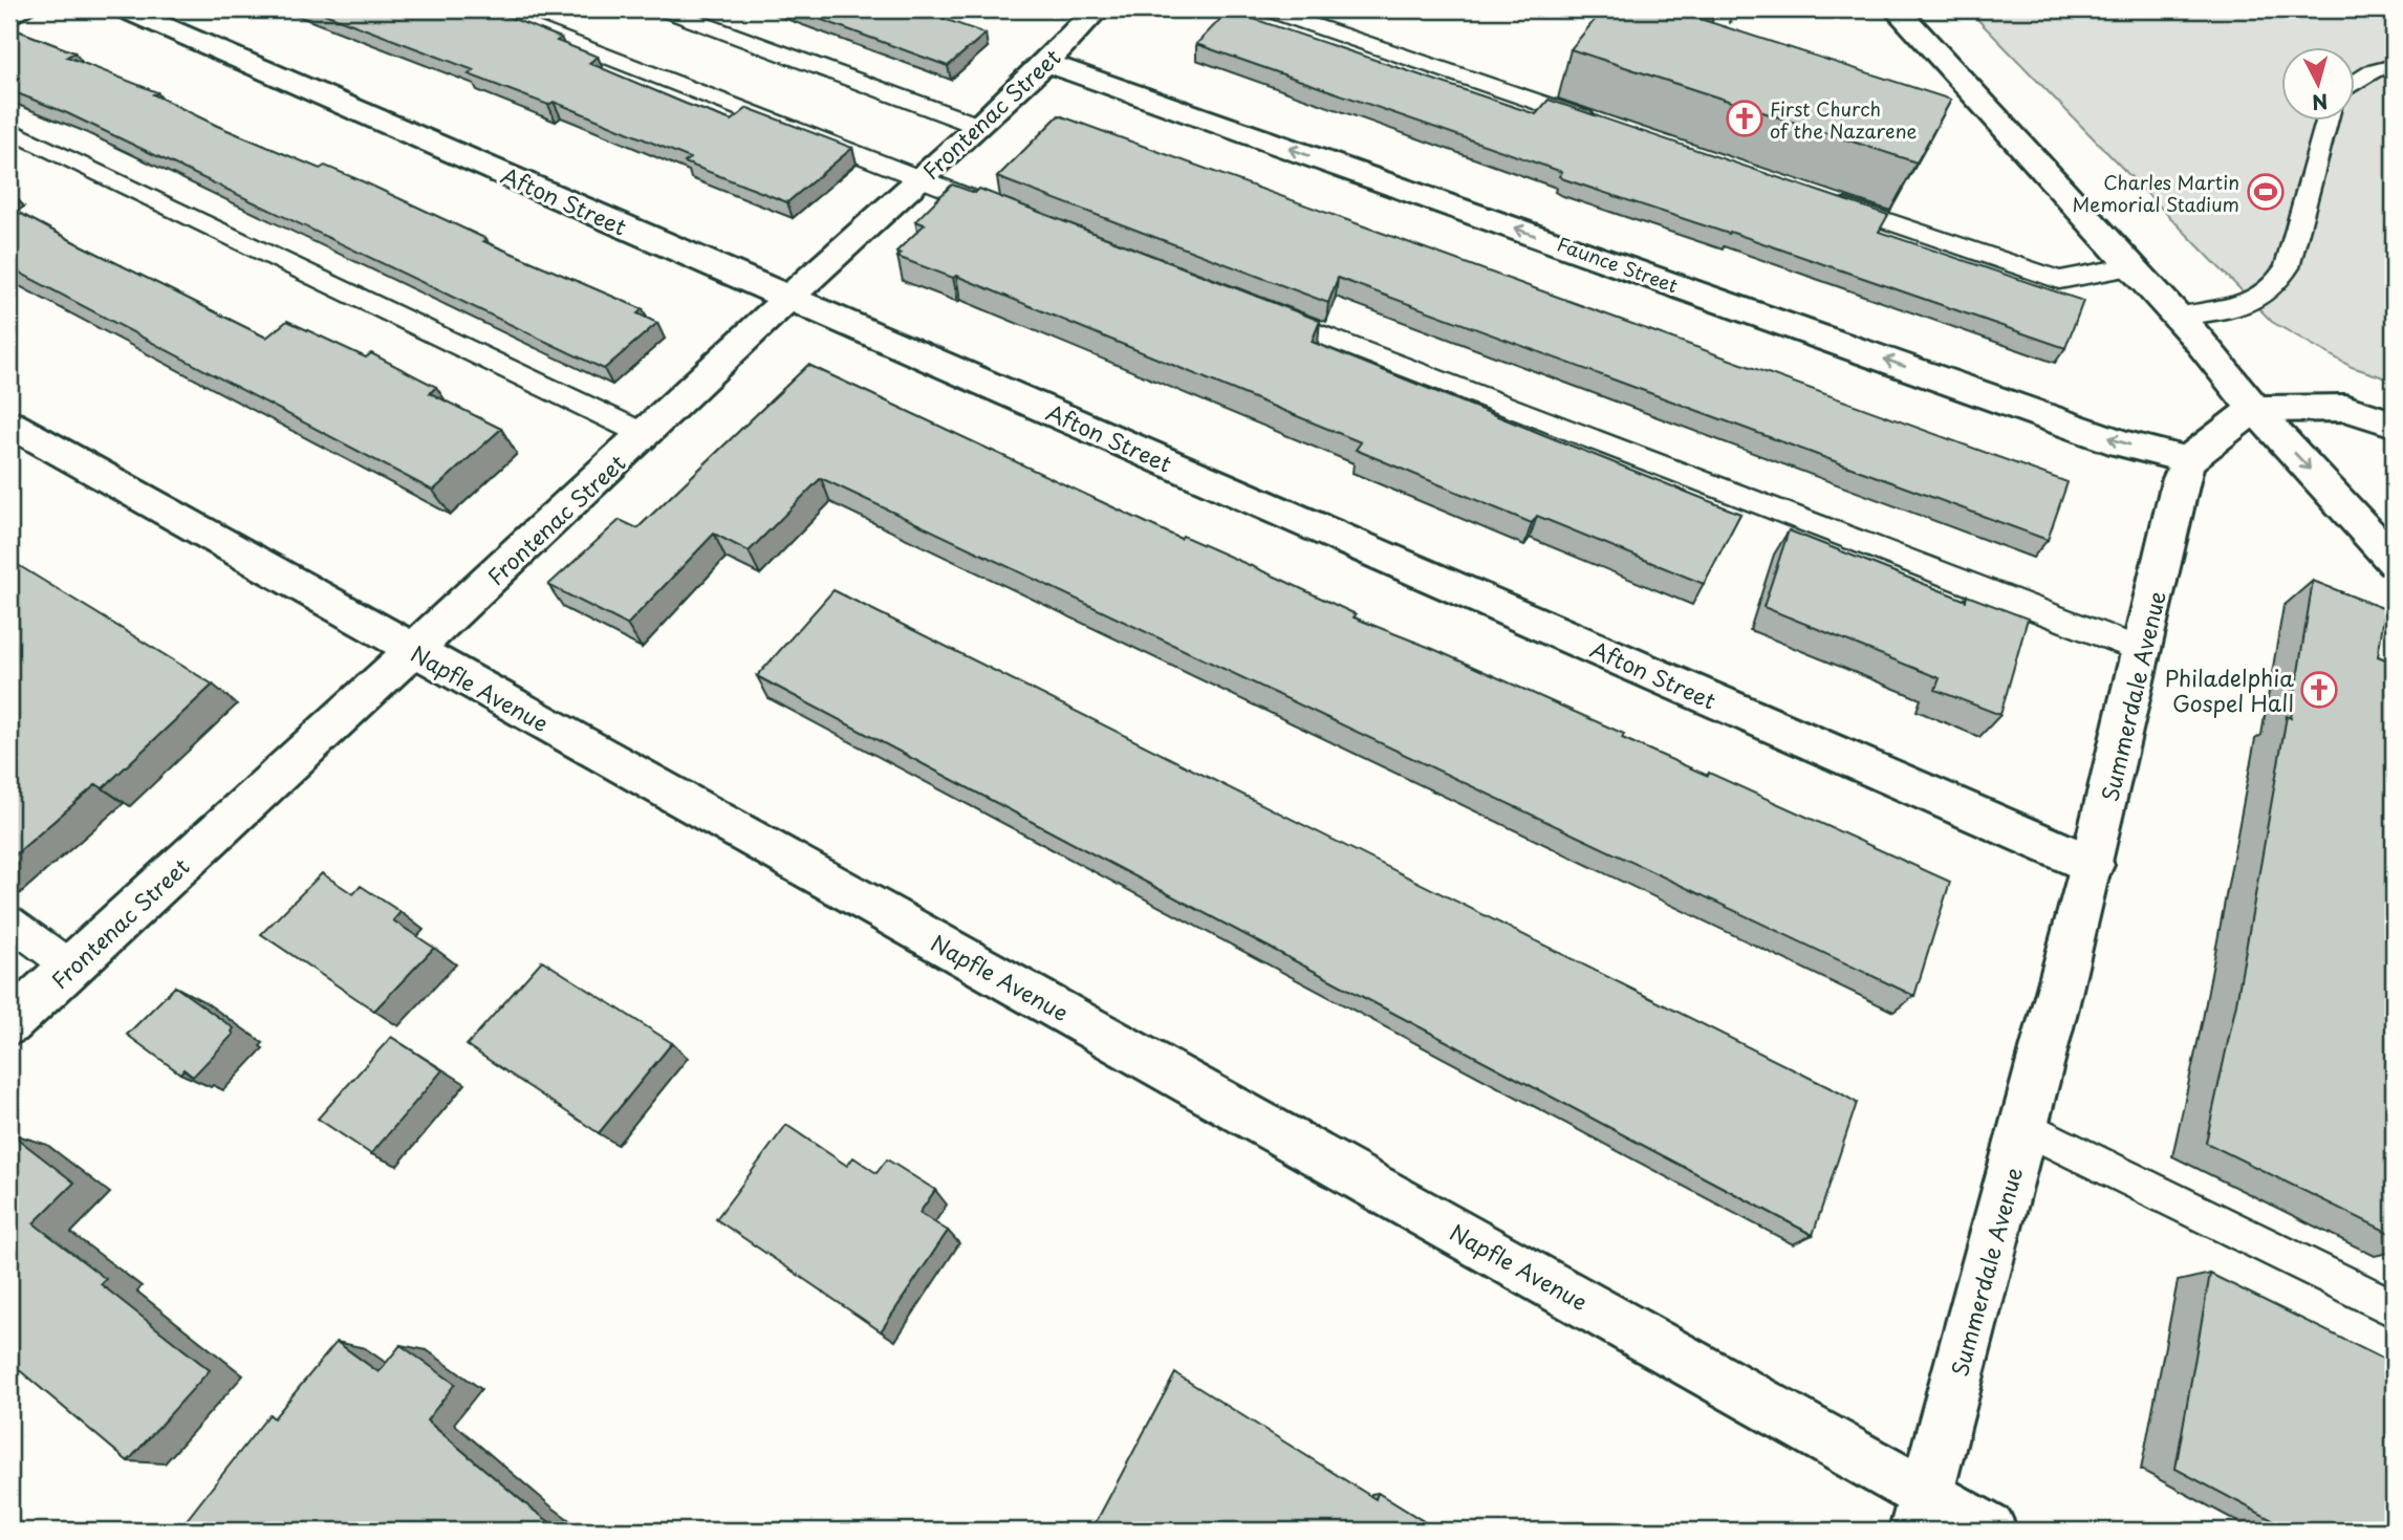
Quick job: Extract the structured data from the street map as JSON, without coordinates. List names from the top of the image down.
{
  "streets": {
    "street": [
      "Frontenac Street",
      "Afton Street",
      "Faunce Street",
      "Napfle Avenue",
      "Summerdale Avenue"
    ]
  },
  "crossings": [
    ["Frontenac Street", "Afton Street"],
    ["Frontenac Street", "Faunce Street"],
    ["Frontenac Street", "Napfle Avenue"],
    ["Afton Street", "Summerdale Avenue"],
    ["Faunce Street", "Summerdale Avenue"],
    ["Napfle Avenue", "Summerdale Avenue"]
  ],
  "one_way": ["Faunce Street"],
  "places": {
    "church": ["First Church of the Nazarene", "Philadelphia Gospel Hall"],
    "sports": ["Charles Martin Memorial Stadium"]
  },
  "north": "bottom"
}
